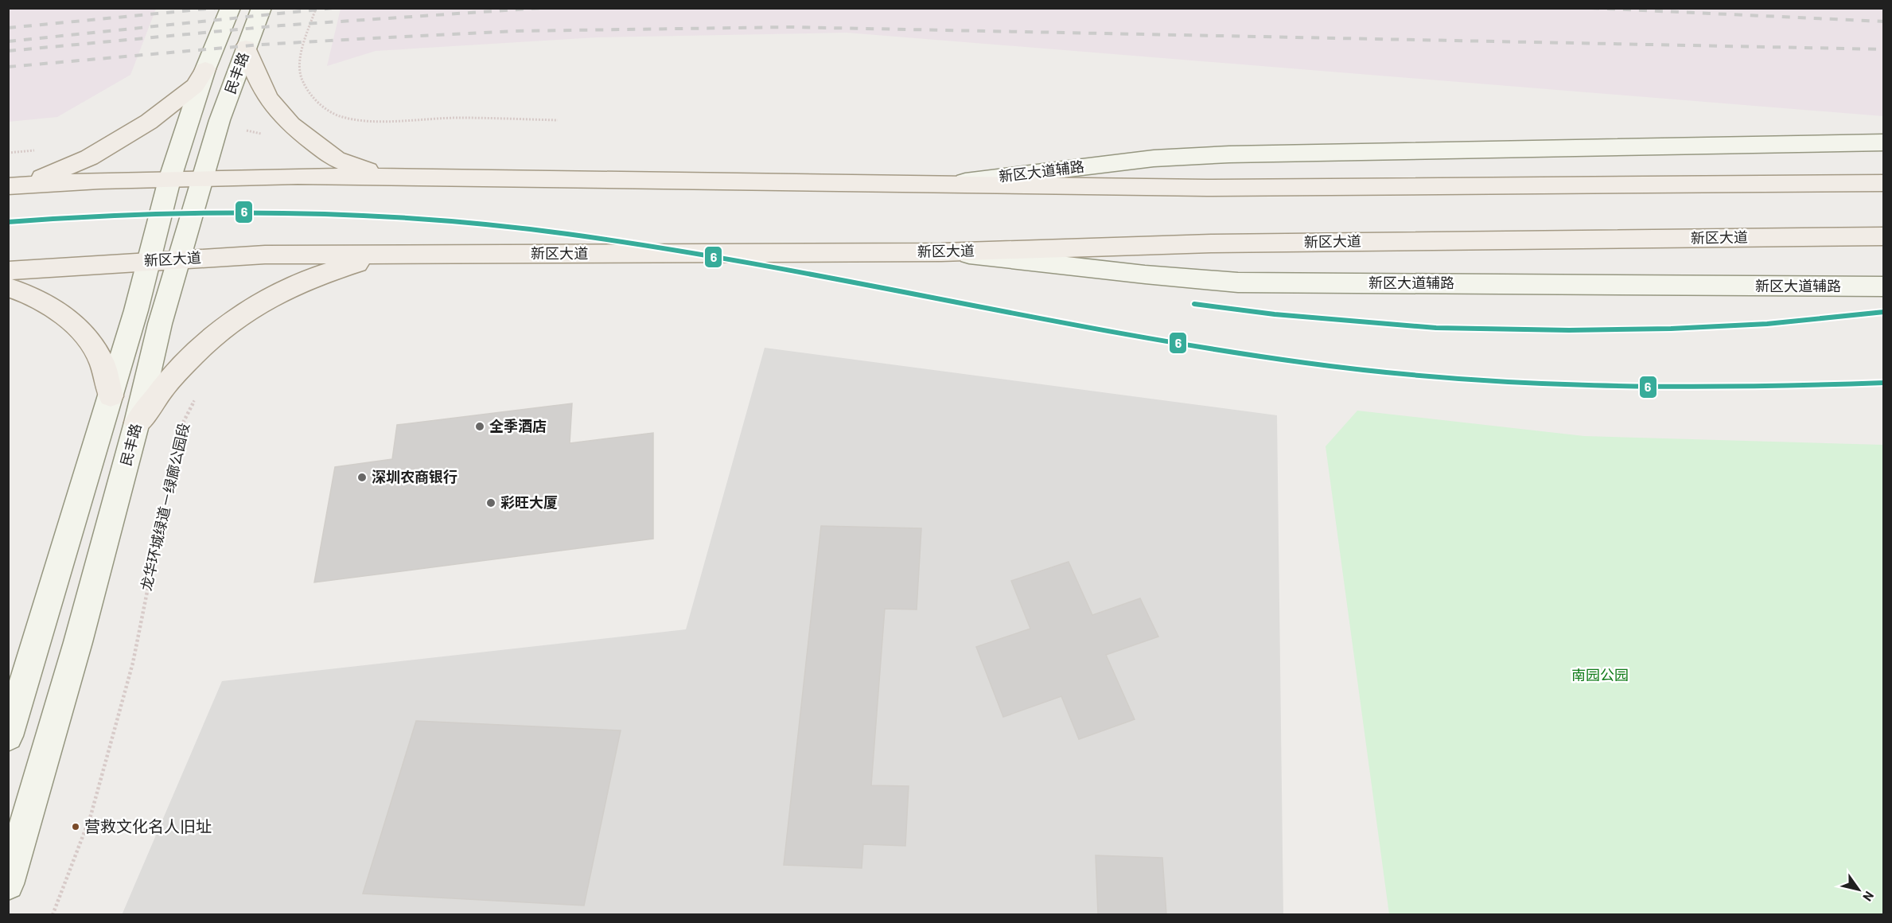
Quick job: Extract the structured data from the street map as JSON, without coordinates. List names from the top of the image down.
{
  "streets": {
    "main road": ["民丰路", "新区大道辅路", "新区大道"],
    "path": ["龙华环城绿道－绿廊公园段"]
  },
  "crossings": [
    ["民丰路", "新区大道"],
    ["新区大道辅路", "新区大道"]
  ],
  "parks": ["南园公园"],
  "places": [
    "全季酒店",
    "深圳农商银行",
    "彩旺大厦",
    "营救文化名人旧址"
  ],
  "lines": ["transit line 6"],
  "north": "bottom right"
}
